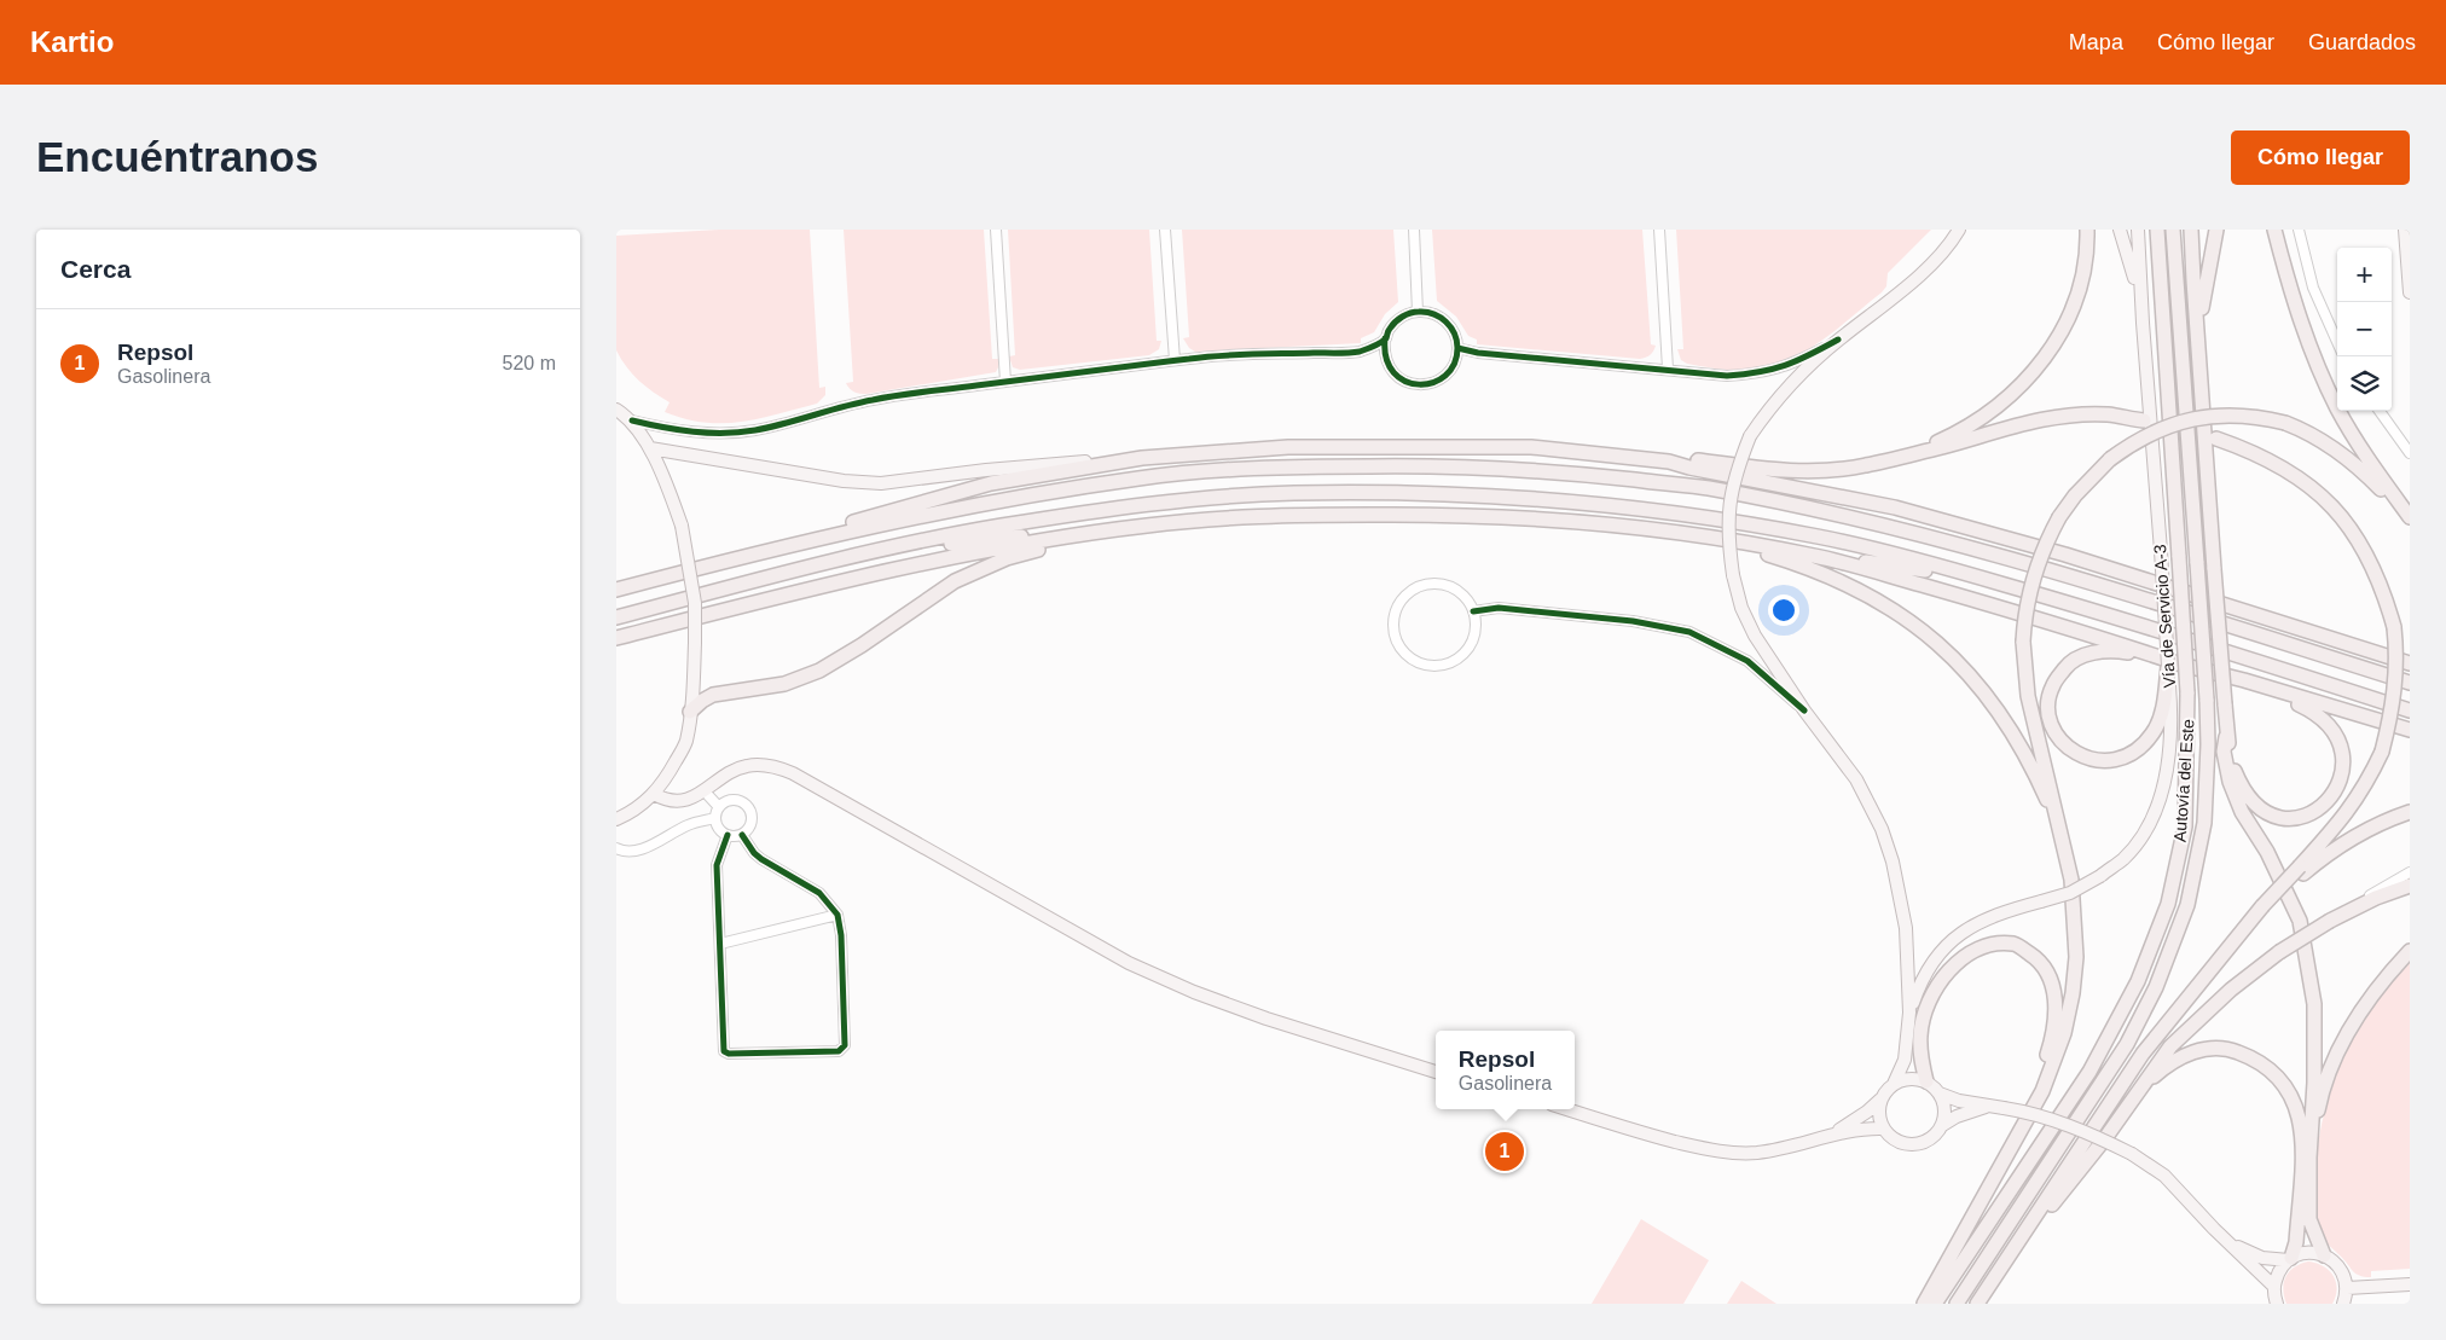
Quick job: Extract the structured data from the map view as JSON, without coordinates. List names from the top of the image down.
{
  "streets": {
    "highway": ["Autovía del Este"],
    "main road": ["Vía de Servicio A-3"]
  },
  "page": {
    "header": "Kartio",
    "nav": ["Mapa", "Cómo llegar", "Guardados"],
    "buttons": "Cómo llegar",
    "title": "Encuéntranos",
    "heading": "Cerca",
    "map_buttons": ["+", "−"],
    "list": [
      {
        "mark": "1",
        "name": "Repsol",
        "note": "Gasolinera",
        "value": "520 m"
      }
    ],
    "popup": ["Repsol", "Gasolinera"],
    "pins": "1"
  }
}
